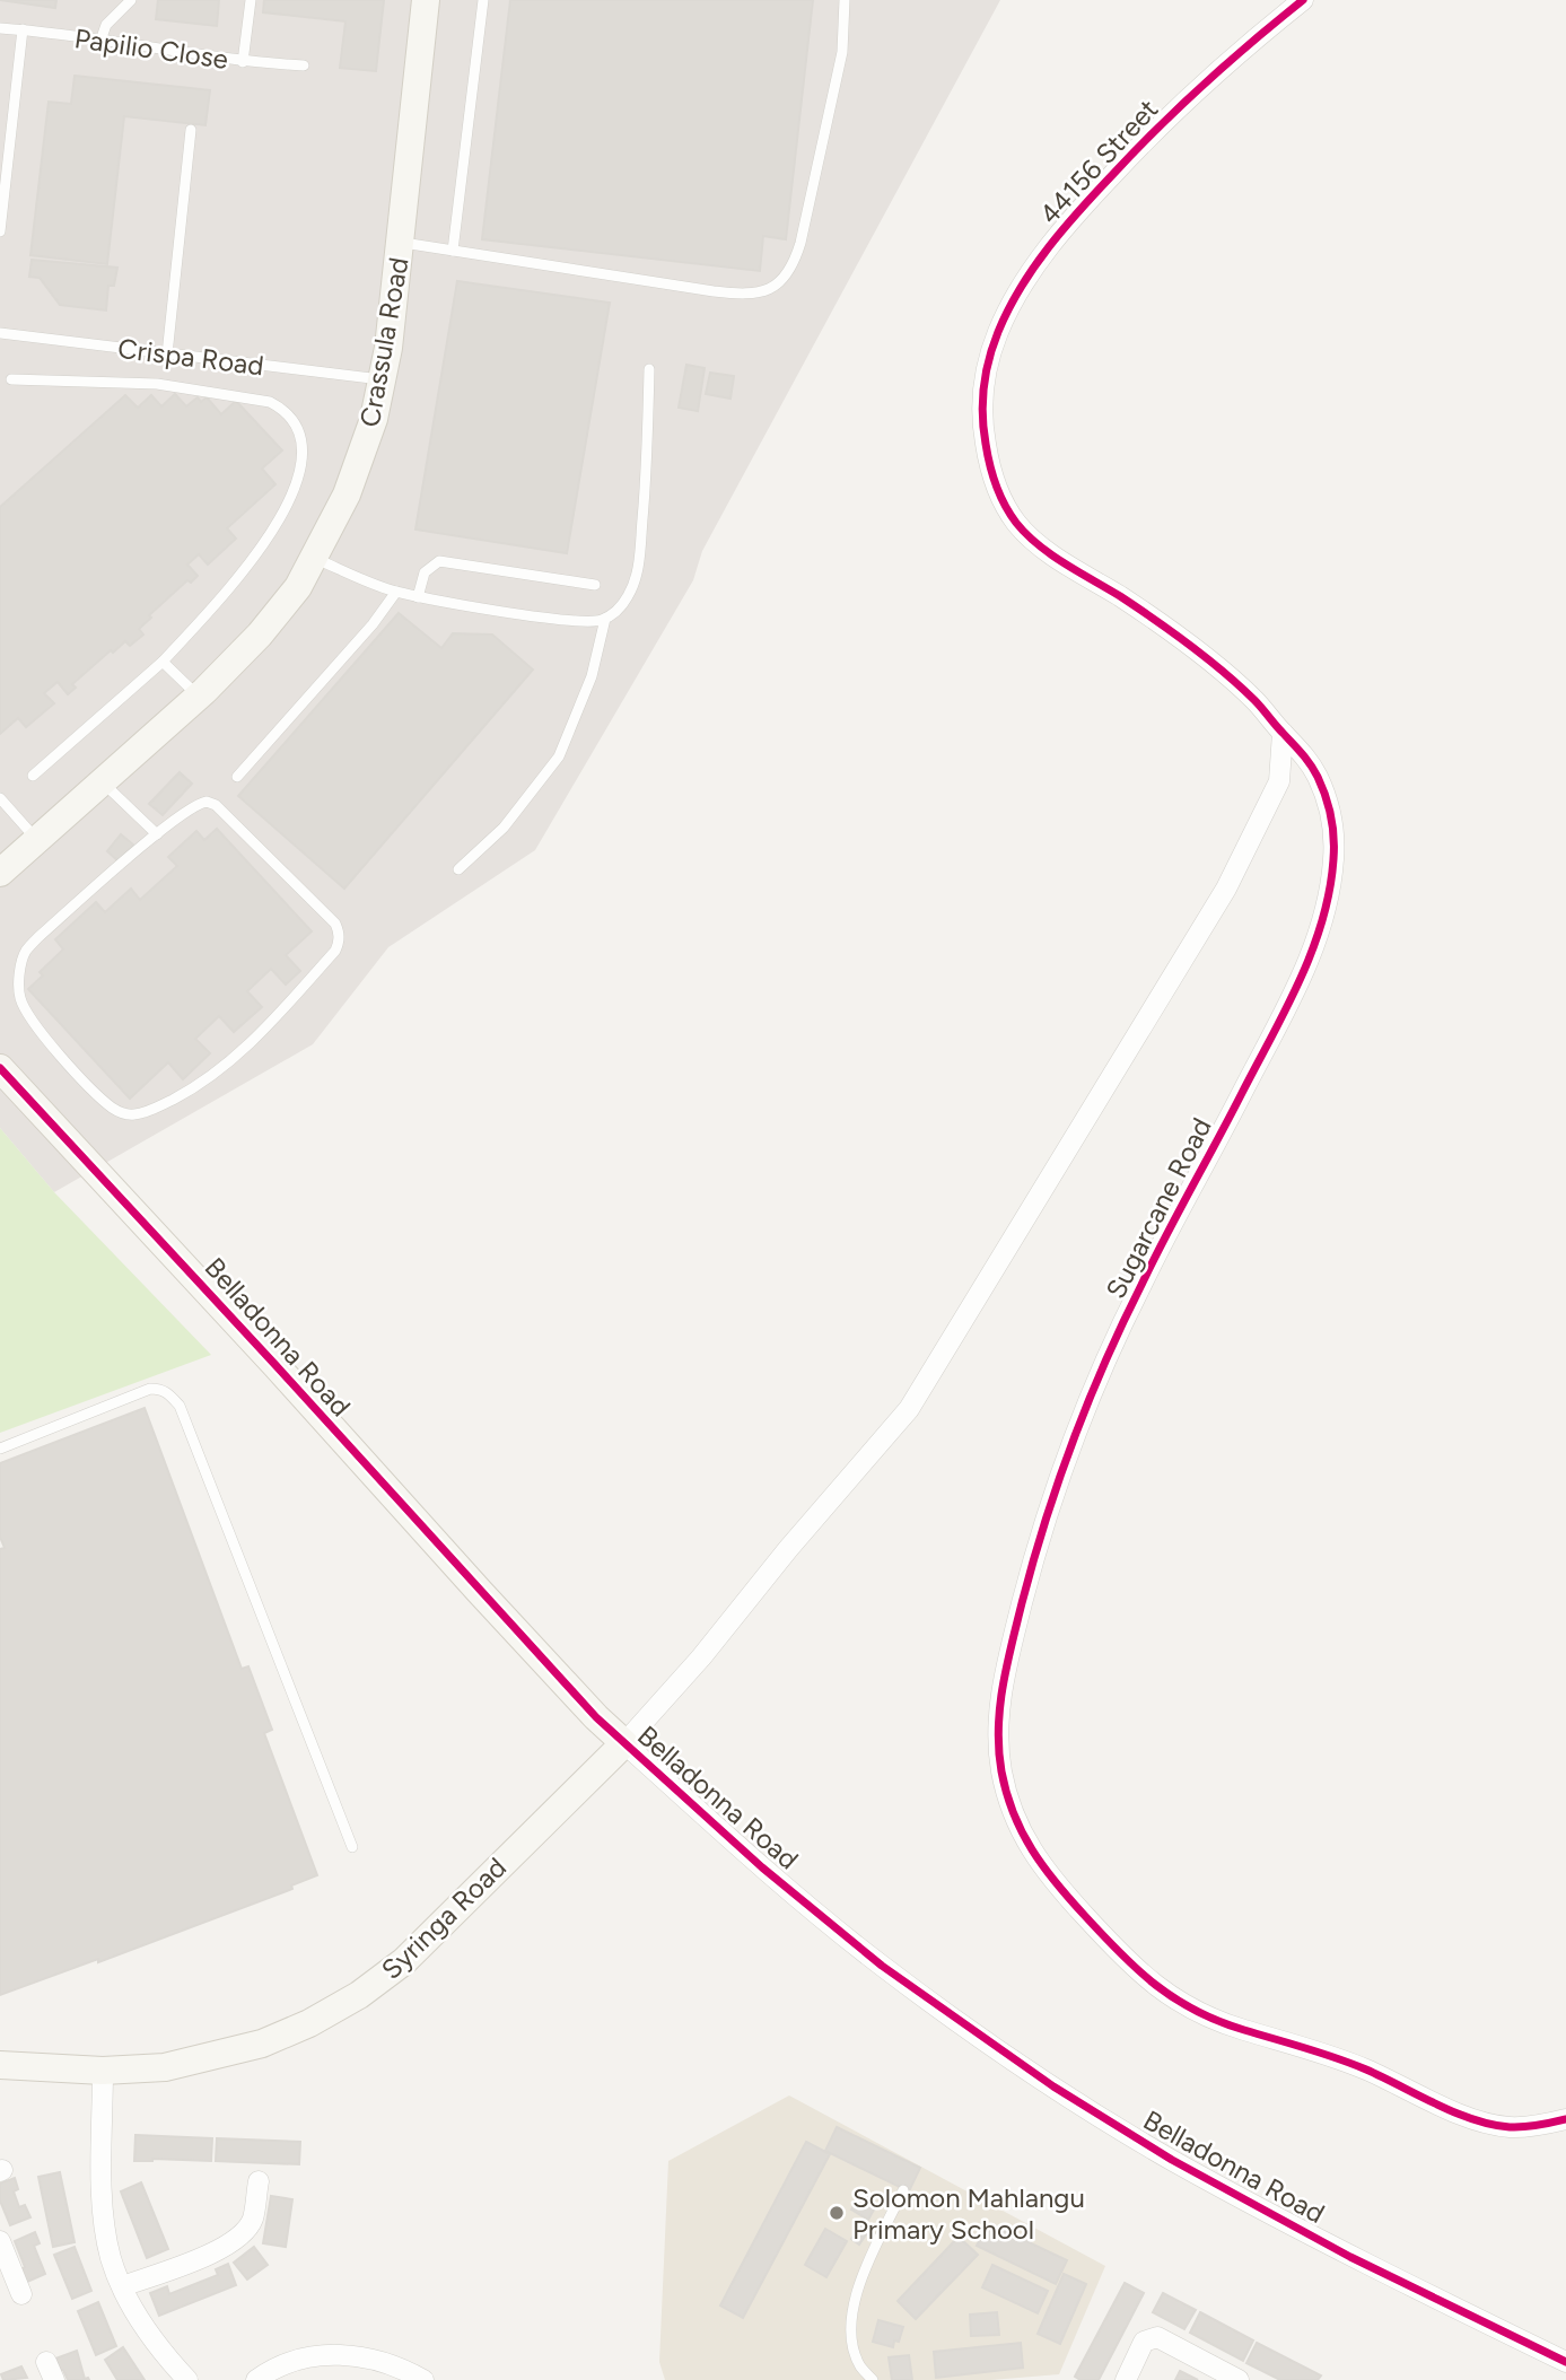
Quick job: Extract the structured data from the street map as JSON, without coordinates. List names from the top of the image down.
{
  "streets": {
    "street": [
      "44156 Street",
      "Crassula Road",
      "Sugarcane Road",
      "Belladonna Road",
      "Syringa Road"
    ],
    "lane": ["Papilio Close", "Crispa Road"]
  },
  "crossings": [
    ["44156 Street", "Sugarcane Road"],
    ["Crassula Road", "Crispa Road"],
    ["Belladonna Road", "Syringa Road"]
  ],
  "places": ["Solomon Mahlangu Primary School"]
}
